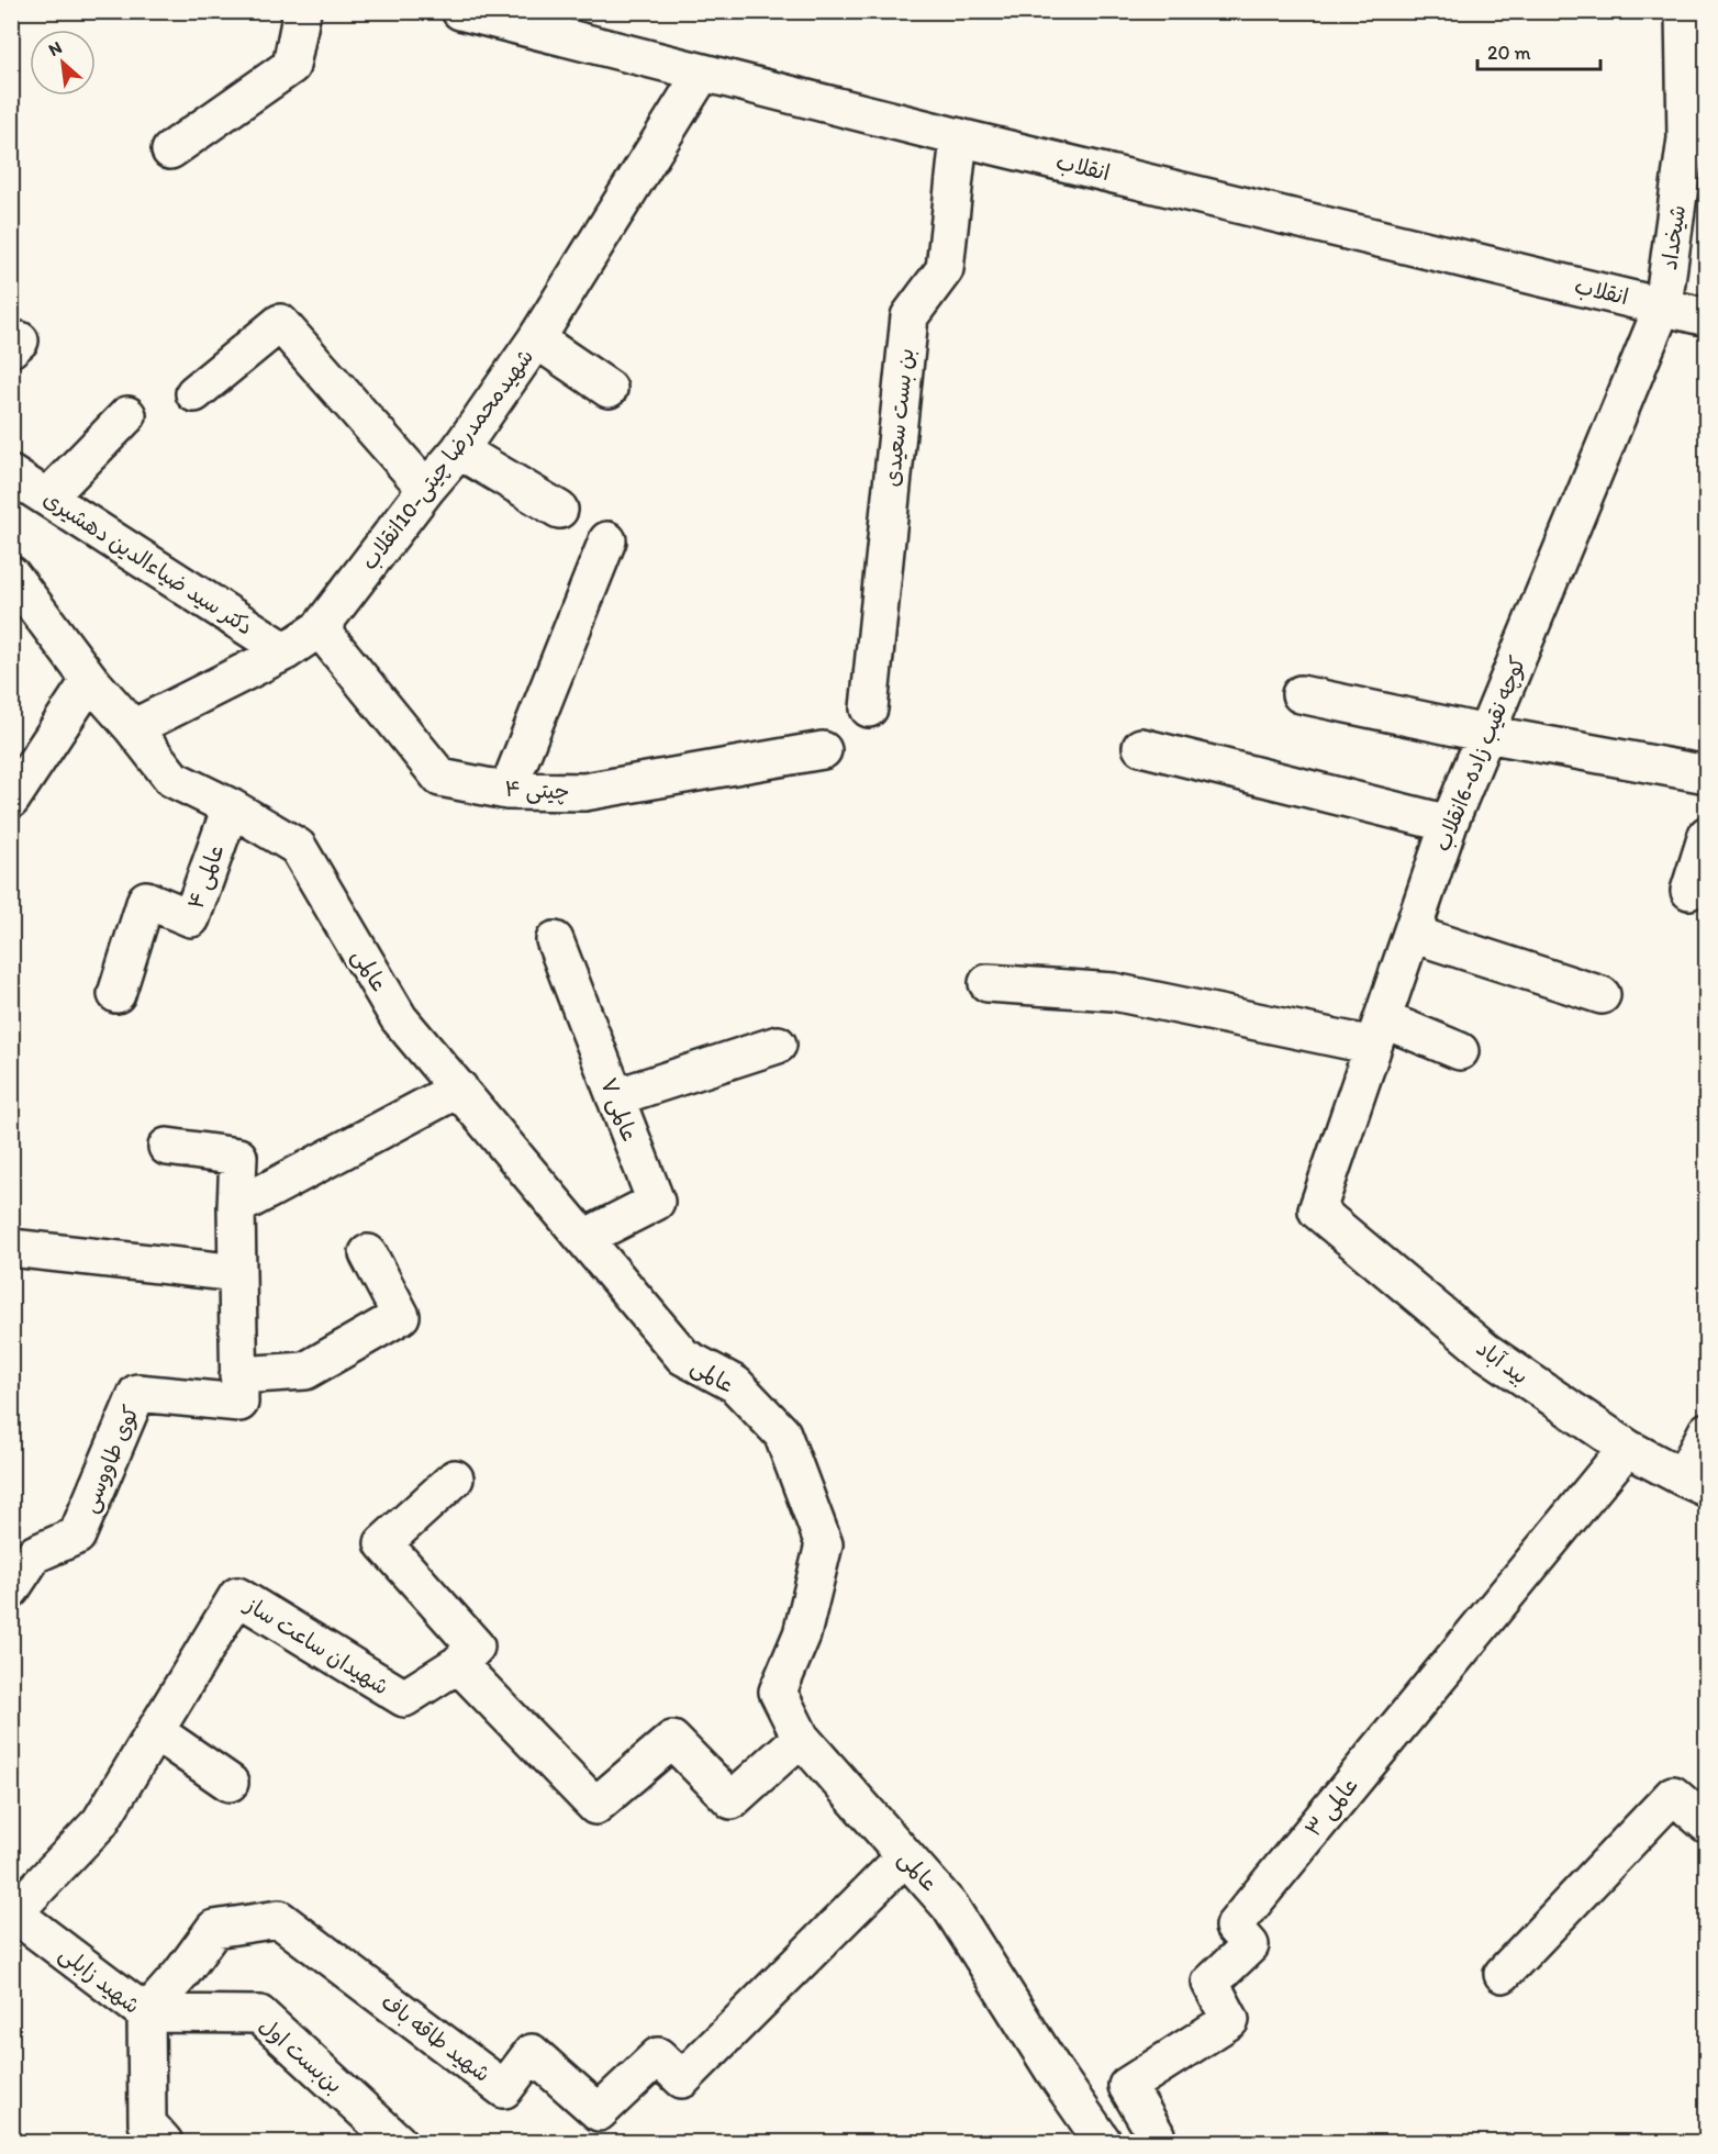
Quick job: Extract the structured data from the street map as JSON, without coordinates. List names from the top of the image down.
{
  "streets": {
    "street": [
      "انقلاب",
      "شیخداد",
      "بن بست سعیدی",
      "شهیدمحمدرضا چیتی-10انقلاب",
      "دکتر سید ضیاءالدین دهشیری",
      "کوچه نقیب زاده-6انقلاب",
      "چیتی ۴",
      "عالمی ۴",
      "عالمی",
      "عالمی ۷",
      "بید آباد",
      "کوی طاووسی",
      "شهیدان ساعت ساز",
      "عالمی ۳",
      "شهید زابلی",
      "شهید طاقه باف",
      "بن‌بست اول"
    ]
  },
  "crossings": [
    ["انقلاب", "شیخداد"],
    ["انقلاب", "بن بست سعیدی"],
    ["انقلاب", "شهیدمحمدرضا چیتی-10انقلاب"],
    ["انقلاب", "کوچه نقیب زاده-6انقلاب"],
    ["شیخداد", "کوچه نقیب زاده-6انقلاب"],
    ["شهیدمحمدرضا چیتی-10انقلاب", "دکتر سید ضیاءالدین دهشیری"],
    ["شهیدمحمدرضا چیتی-10انقلاب", "چیتی ۴"],
    ["شهیدمحمدرضا چیتی-10انقلاب", "عالمی"],
    ["کوچه نقیب زاده-6انقلاب", "بید آباد"],
    ["عالمی ۴", "عالمی"],
    ["عالمی", "عالمی ۷"],
    ["عالمی", "شهید طاقه باف"],
    ["بید آباد", "عالمی ۳"],
    ["شهیدان ساعت ساز", "شهید زابلی"],
    ["شهید زابلی", "شهید طاقه باف"],
    ["شهید زابلی", "بن‌بست اول"],
    ["شهید طاقه باف", "بن‌بست اول"]
  ],
  "scale_bar": "20 m",
  "north": "top left"
}
